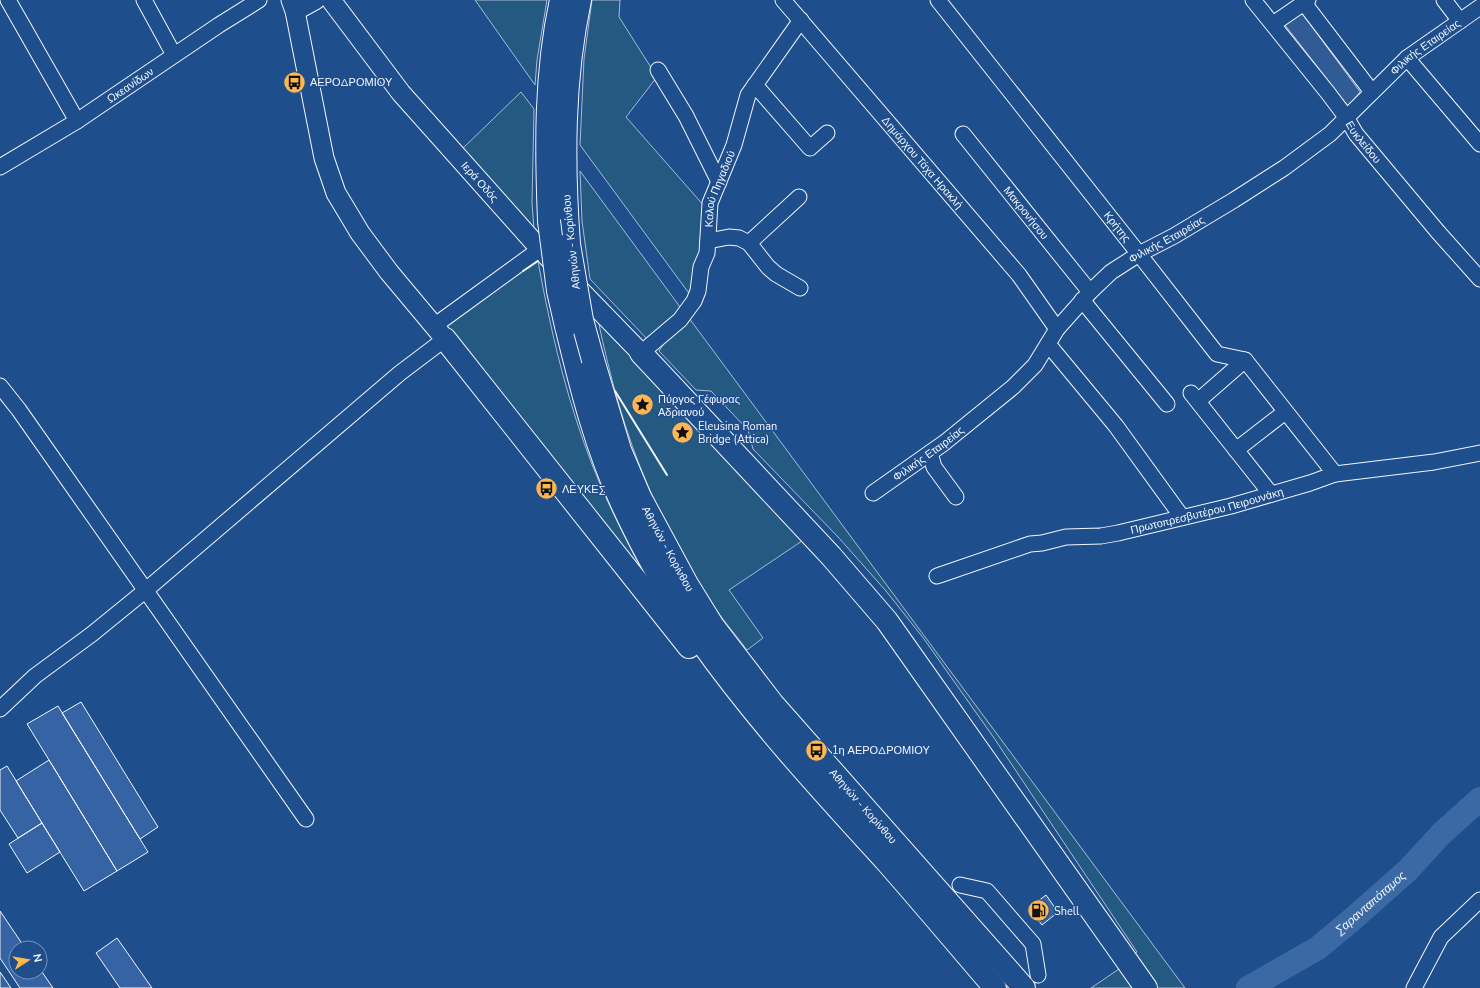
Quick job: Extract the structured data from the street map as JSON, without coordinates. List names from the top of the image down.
{
  "streets": {
    "highway": ["Αθηνών - Κορίνθου"],
    "main road": ["Ιερά Οδός"],
    "street": [
      "Φιλικής Εταιρείας",
      "Ωκεανίδων",
      "Ευκλείδου",
      "Δημάρχου Τάχα Ηρακλή",
      "Καλού Πηγαδιού",
      "Μακρονήσου",
      "Κρήτης",
      "Πρωτοπρεσβυτέρου Πειρουνάκη"
    ]
  },
  "crossings": [
    ["Φιλικής Εταιρείας", "Ευκλείδου"],
    ["Φιλικής Εταιρείας", "Δημάρχου Τάχα Ηρακλή"],
    ["Φιλικής Εταιρείας", "Μακρονήσου"],
    ["Φιλικής Εταιρείας", "Κρήτης"],
    ["Δημάρχου Τάχα Ηρακλή", "Καλού Πηγαδιού"],
    ["Ιερά Οδός", "Καλού Πηγαδιού"]
  ],
  "water": ["Σαρανταπόταμος"],
  "places": {
    "bus stop": ["ΑΕΡΟΔΡΟΜΙΟΥ", "ΛΕΥΚΕΣ", "1η ΑΕΡΟΔΡΟΜΙΟΥ"],
    "place": ["Πύργος Γέφυρας Αδριανού", "Eleusina Roman Bridge (Attica)"],
    "fuel station": ["Shell"]
  },
  "north": "right"
}
